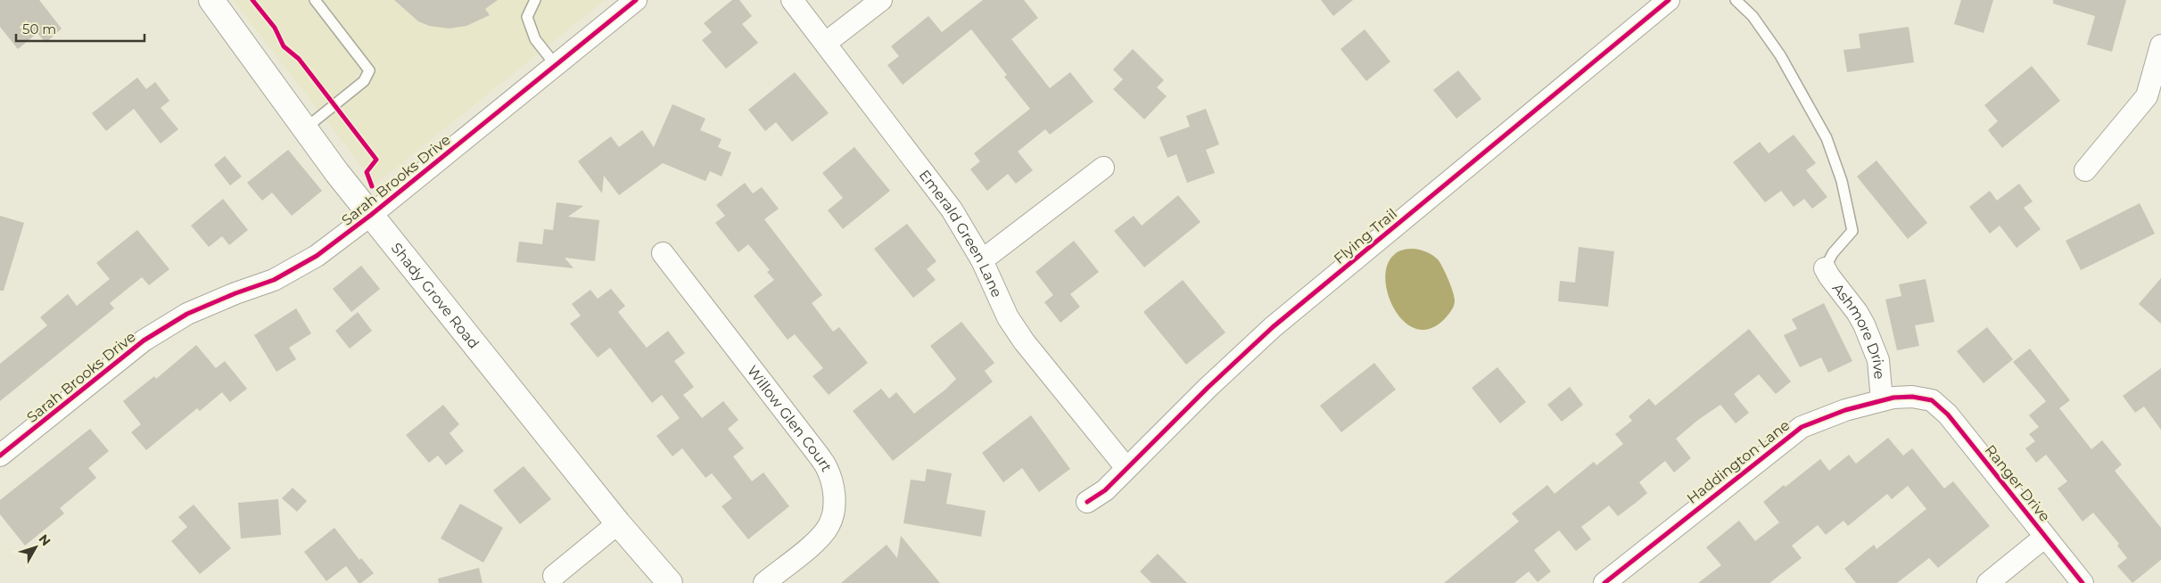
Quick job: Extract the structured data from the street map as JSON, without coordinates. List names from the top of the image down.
{
  "streets": {
    "main road": ["Shady Grove Road"],
    "street": [
      "Sarah Brooks Drive",
      "Emerald Green Lane",
      "Flying Trail",
      "Ashmore Drive",
      "Willow Glen Court",
      "Haddington Lane",
      "Ranger Drive"
    ]
  },
  "crossings": [
    ["Sarah Brooks Drive", "Shady Grove Road"],
    ["Emerald Green Lane", "Flying Trail"],
    ["Ashmore Drive", "Haddington Lane"],
    ["Haddington Lane", "Ranger Drive"]
  ],
  "scale_bar": "50 m",
  "north": "top right"
}
